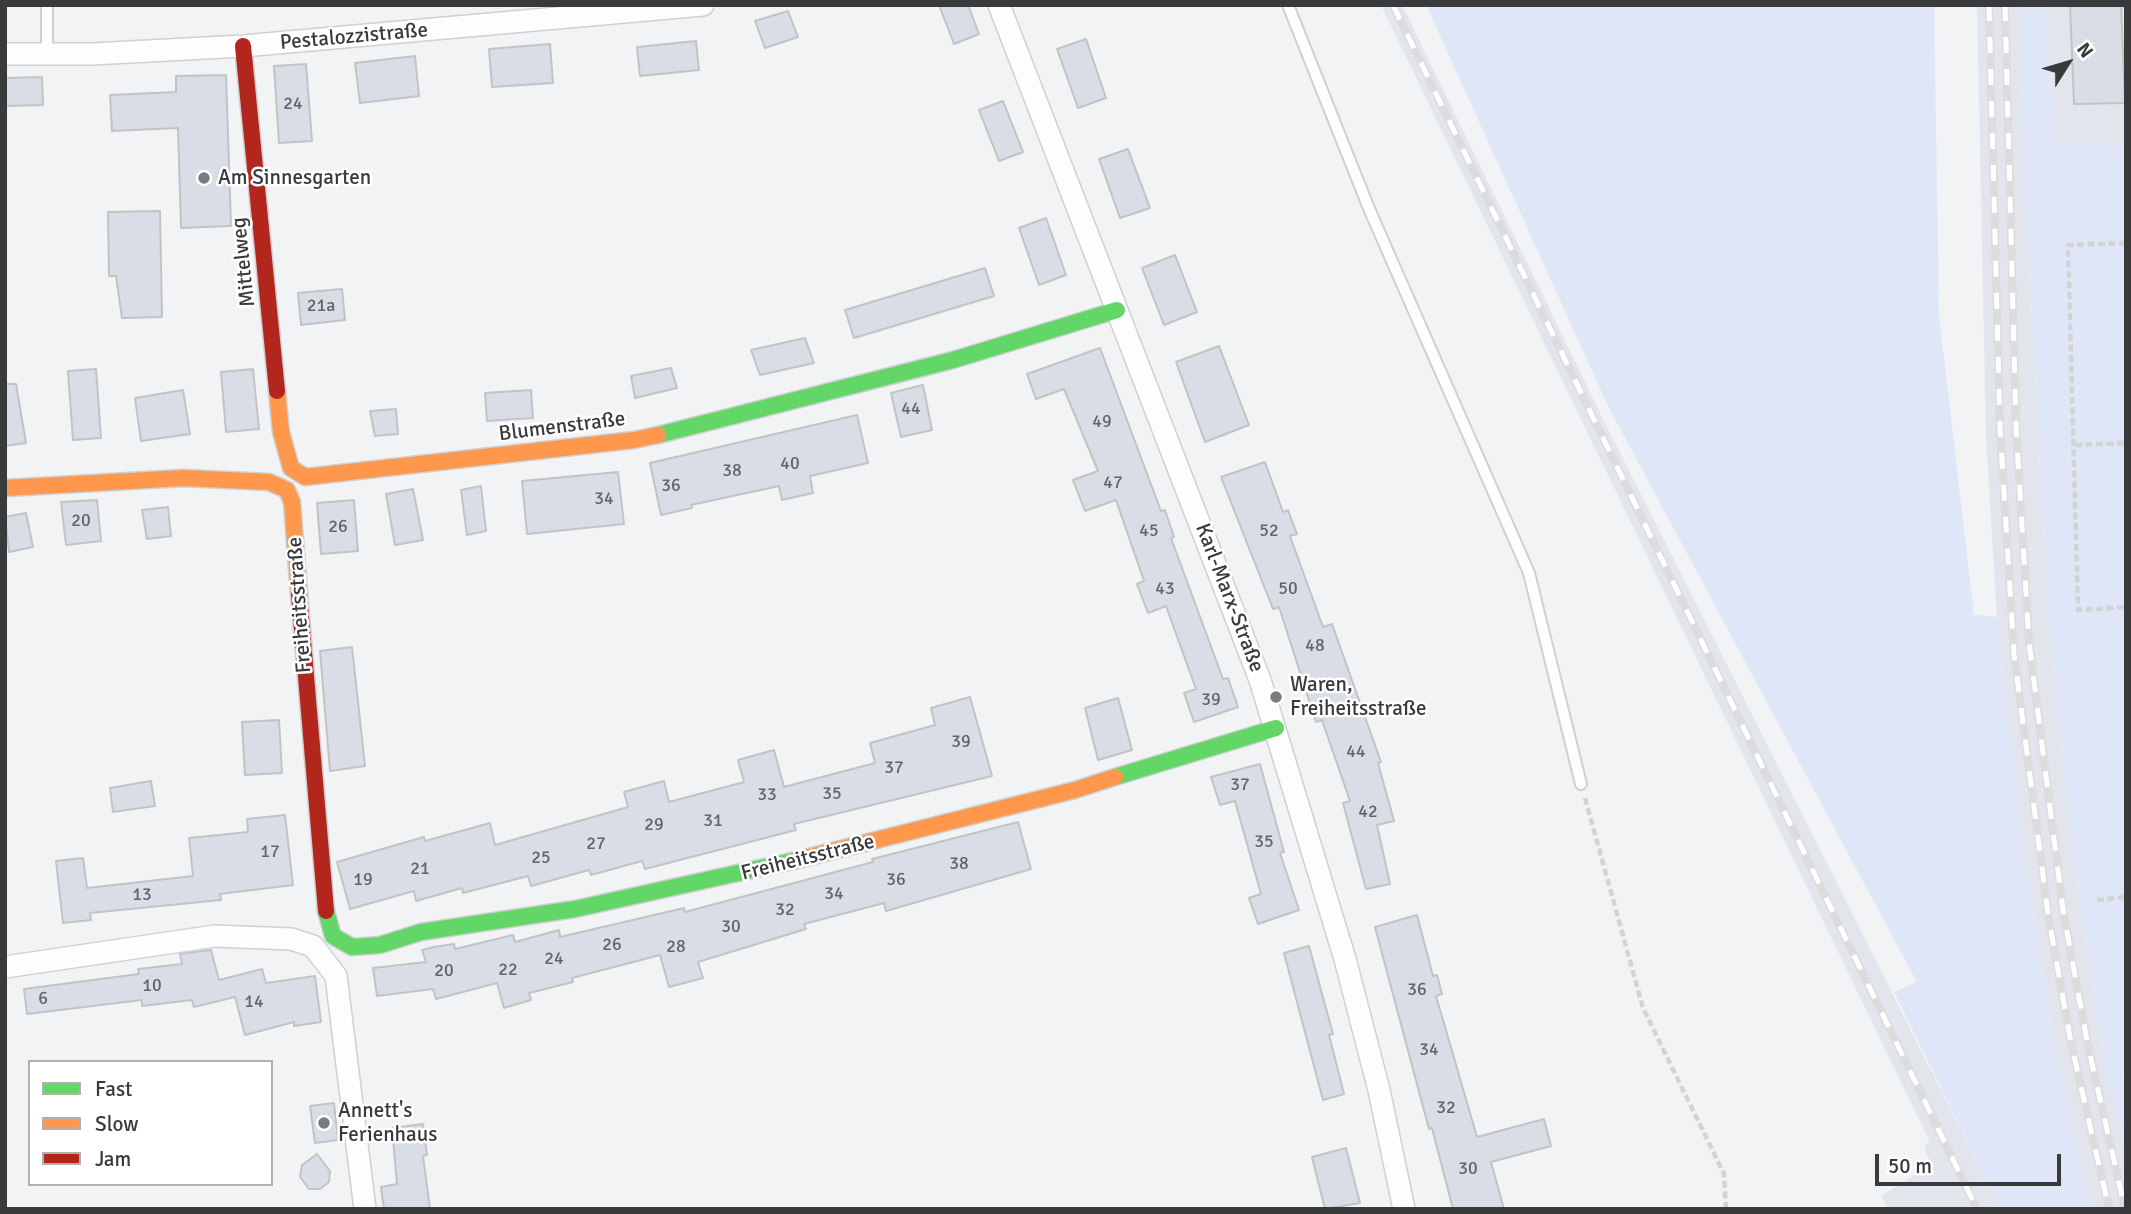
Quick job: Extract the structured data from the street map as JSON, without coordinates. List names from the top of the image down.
{
  "streets": {
    "street": [
      "Pestalozzistraße",
      "Mittelweg",
      "Blumenstraße",
      "Karl-Marx-Straße",
      "Freiheitsstraße"
    ]
  },
  "crossings": [
    ["Pestalozzistraße", "Mittelweg"],
    ["Mittelweg", "Blumenstraße"],
    ["Blumenstraße", "Karl-Marx-Straße"],
    ["Karl-Marx-Straße", "Freiheitsstraße"]
  ],
  "places": ["Am Sinnesgarten", "Waren, Freiheitsstraße", "Annett's Ferienhaus"],
  "house_numbers": [
    "24",
    "21a",
    "44",
    "49",
    "40",
    "38",
    "47",
    "36",
    "34",
    "20",
    "26",
    "45",
    "52",
    "43",
    "50",
    "48",
    "39",
    "39",
    "44",
    "37",
    "37",
    "35",
    "33",
    "42",
    "31",
    "29",
    "35",
    "27",
    "17",
    "25",
    "38",
    "21",
    "19",
    "36",
    "34",
    "13",
    "32",
    "30",
    "26",
    "28",
    "24",
    "22",
    "20",
    "10",
    "36",
    "6",
    "14",
    "34",
    "32",
    "30"
  ],
  "legend": ["Fast", "Slow", "Jam"],
  "scale_bar": "50 m",
  "north": "top right"
}
